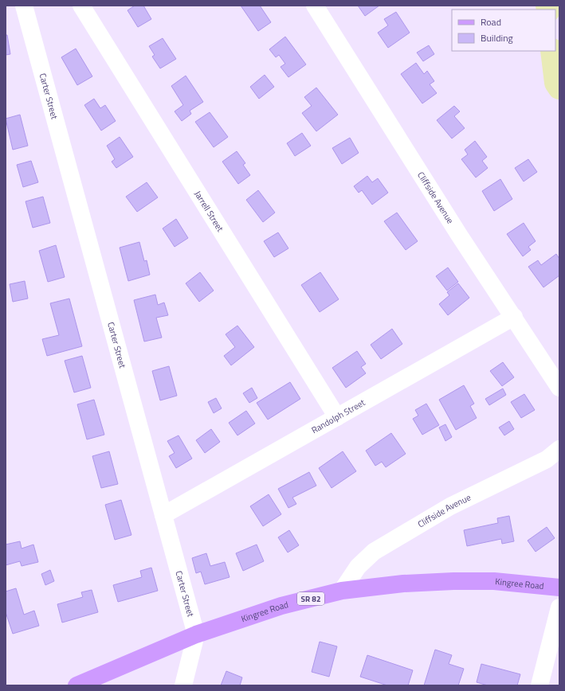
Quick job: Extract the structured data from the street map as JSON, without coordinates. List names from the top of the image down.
{
  "streets": {
    "main road": ["Kingree Road", "SR 82"],
    "street": [
      "Carter Street",
      "Cliffside Avenue",
      "Jarrell Street",
      "Randolph Street"
    ]
  },
  "crossings": [
    ["Carter Street", "Randolph Street"],
    ["Carter Street", "Kingree Road"],
    ["Cliffside Avenue", "Randolph Street"],
    ["Cliffside Avenue", "Kingree Road"],
    ["Jarrell Street", "Randolph Street"]
  ],
  "legend": ["Road", "Building"]
}
